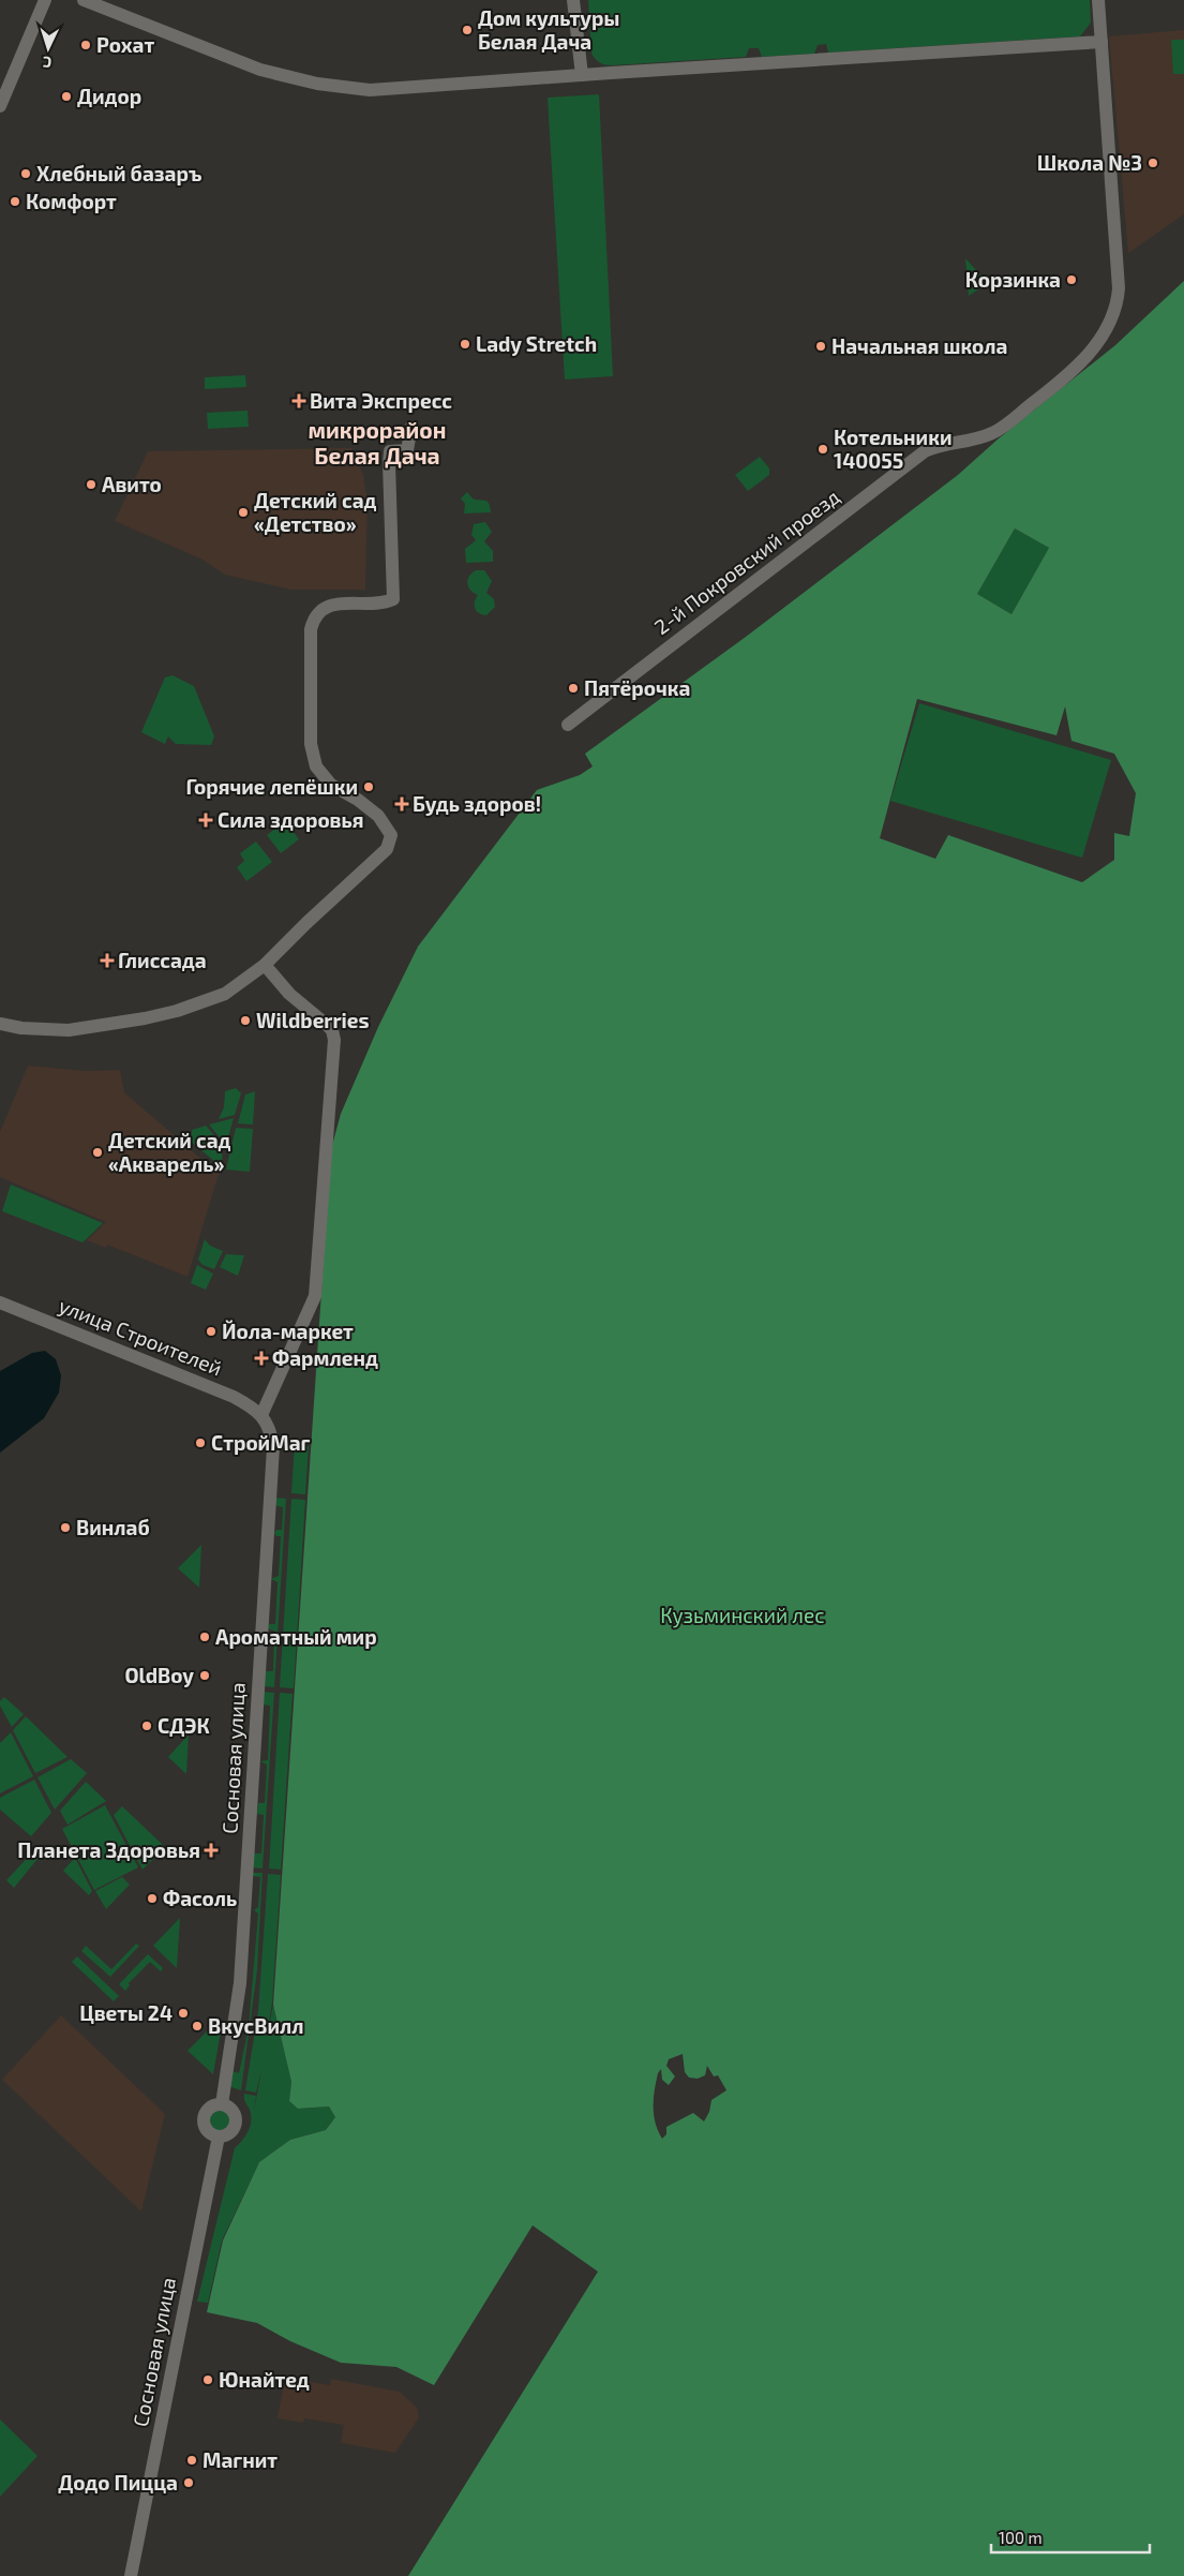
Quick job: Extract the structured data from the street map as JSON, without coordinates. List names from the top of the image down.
{
  "streets": {
    "street": ["2-й Покровский проезд", "улица Строителей", "Сосновая улица"]
  },
  "crossings": [
    ["улица Строителей", "Сосновая улица"]
  ],
  "districts": ["микрорайон Белая Дача"],
  "parks": ["Кузьминский лес"],
  "places": {
    "other": [
      "Дом культуры Белая Дача",
      "Рохат",
      "Дидор",
      "Школа №3",
      "Хлебный базаръ",
      "Комфорт",
      "Корзинка",
      "Lady Stretch",
      "Начальная школа",
      "Котельники 140055",
      "Авито",
      "Детский сад «Детство»",
      "Пятёрочка",
      "Горячие лепёшки",
      "Wildberries",
      "Детский сад «Акварель»",
      "Йола-маркет",
      "СтройМаг",
      "Винлаб",
      "Ароматный мир",
      "OldBoy",
      "СДЭК",
      "Фасоль",
      "Цветы 24",
      "ВкусВилл",
      "Юнайтед",
      "Магнит",
      "Додо Пицца"
    ],
    "health": [
      "Вита Экспресс",
      "Будь здоров!",
      "Сила здоровья",
      "Глиссада",
      "Фармленд",
      "Планета Здоровья"
    ]
  },
  "scale_bar": "100 m",
  "north": "bottom"
}
